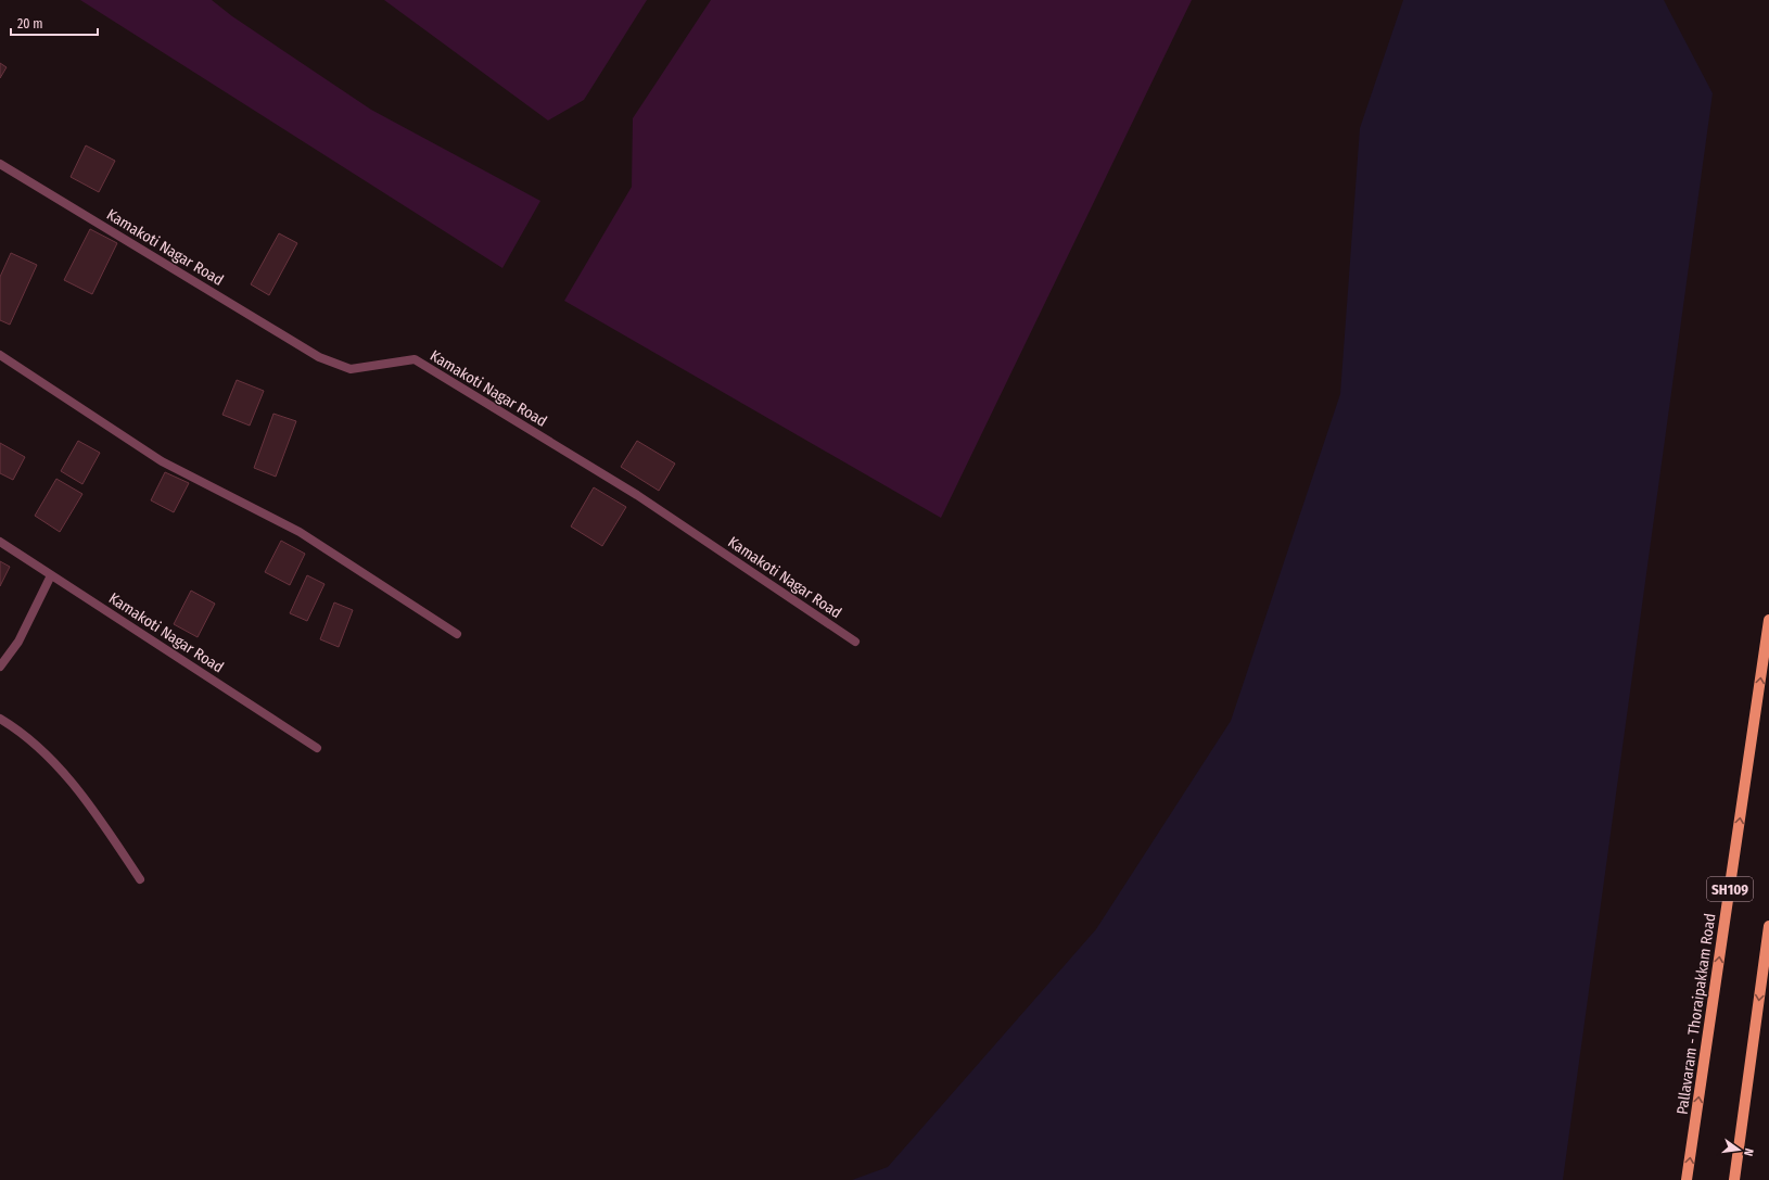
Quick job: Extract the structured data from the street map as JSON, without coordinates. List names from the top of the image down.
{
  "streets": {
    "main road": ["SH109", "Pallavaram - Thoraipakkam Road"],
    "street": ["Kamakoti Nagar Road"]
  },
  "scale_bar": "20 m",
  "north": "right"
}
